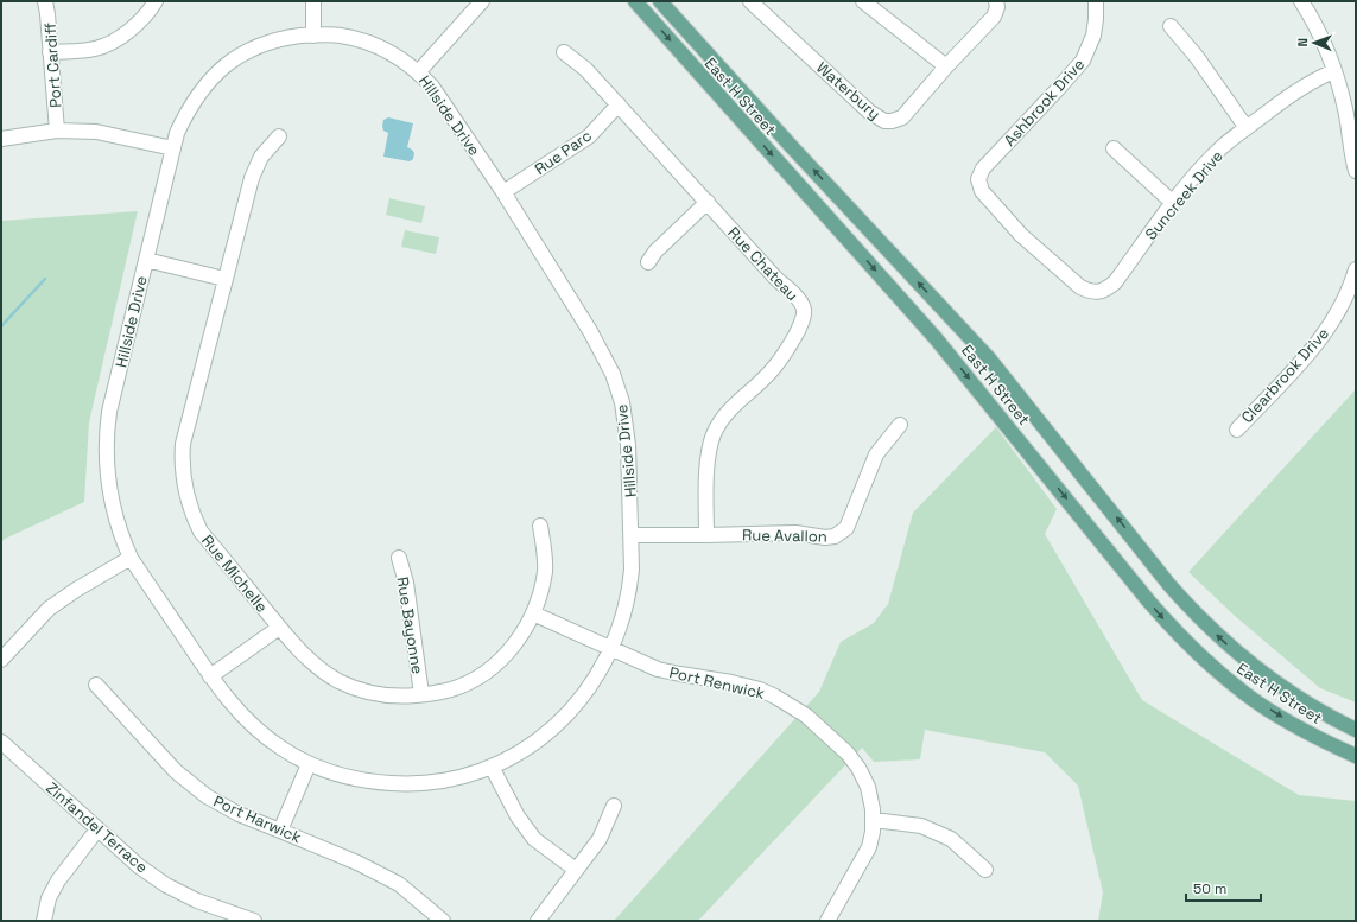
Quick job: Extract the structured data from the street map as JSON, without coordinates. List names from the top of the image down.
{
  "streets": {
    "main road": ["East H Street"],
    "street": [
      "Port Cardiff",
      "Waterbury",
      "Ashbrook Drive",
      "Hillside Drive",
      "Rue Parc",
      "Suncreek Drive",
      "Rue Chateau",
      "Clearbrook Drive",
      "Rue Avallon",
      "Rue Michelle",
      "Rue Bayonne",
      "Port Renwick",
      "Port Harwick",
      "Zinfandel Terrace"
    ]
  },
  "crossings": [
    ["Ashbrook Drive", "Suncreek Drive"],
    ["Hillside Drive", "Rue Parc"],
    ["Hillside Drive", "Rue Avallon"],
    ["Hillside Drive", "Port Renwick"],
    ["Rue Parc", "Rue Chateau"],
    ["Rue Chateau", "Rue Avallon"],
    ["Rue Michelle", "Rue Bayonne"],
    ["Rue Michelle", "Port Renwick"]
  ],
  "scale_bar": "50 m",
  "north": "left"
}
